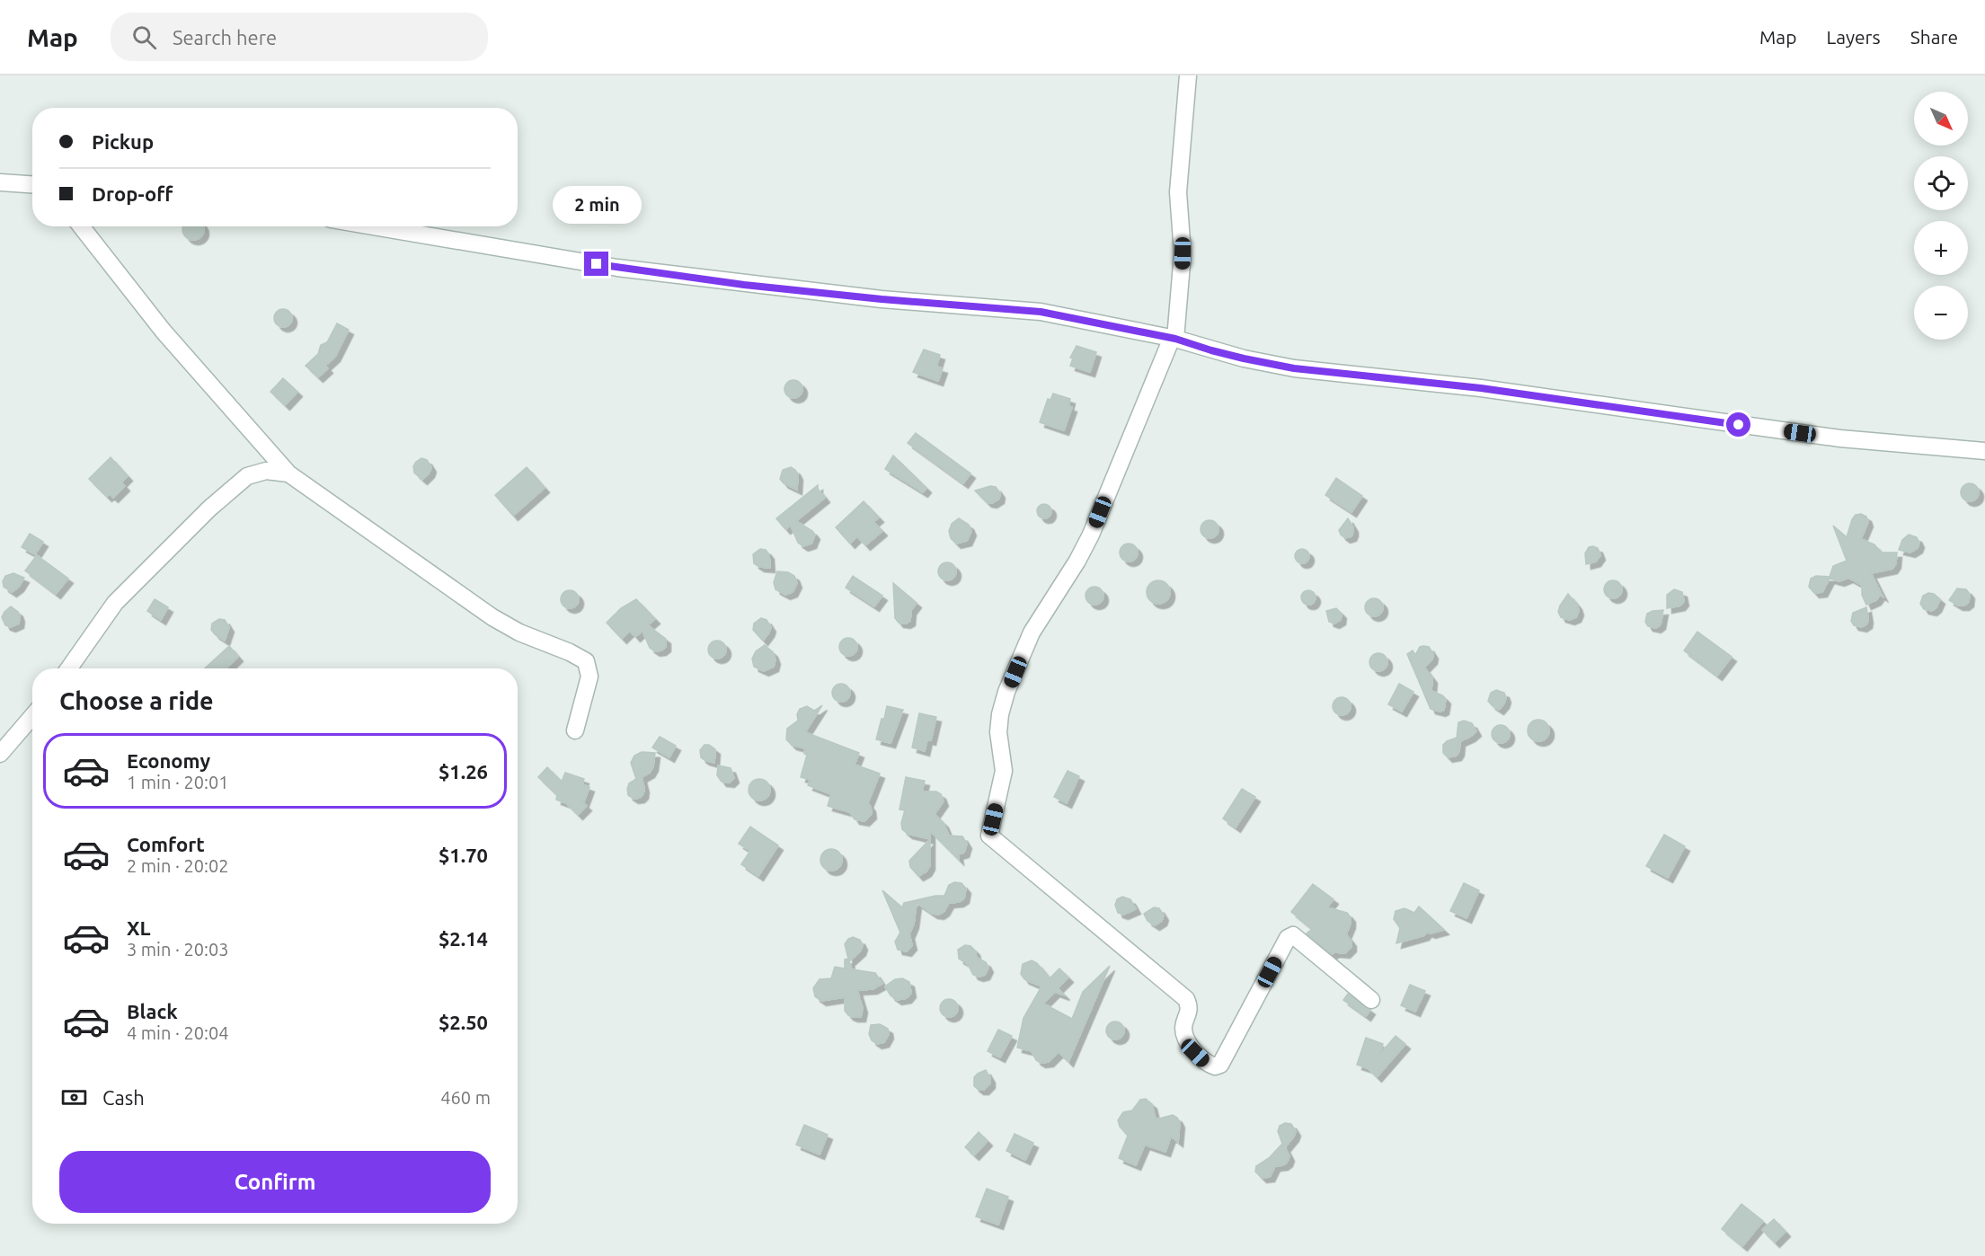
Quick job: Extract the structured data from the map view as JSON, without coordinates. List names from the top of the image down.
{
  "north": "bottom right",
  "page": {
    "header": "Map",
    "search": "Search here",
    "nav": ["Map", "Layers", "Share"],
    "map_buttons": ["+", "−"],
    "banner": ["Pickup", "Drop-off"],
    "bubble": "2 min",
    "heading": "Choose a ride",
    "list": [
      {
        "name": "Economy",
        "note": "1 min · 20:01",
        "value": "$1.26"
      },
      {
        "name": "Comfort",
        "note": "2 min · 20:02",
        "value": "$1.70"
      },
      {
        "name": "XL",
        "note": "3 min · 20:03",
        "value": "$2.14"
      },
      {
        "name": "Black",
        "note": "4 min · 20:04",
        "value": "$2.50"
      }
    ],
    "pay": ["Cash", "460 m"],
    "buttons": "Confirm"
  }
}
